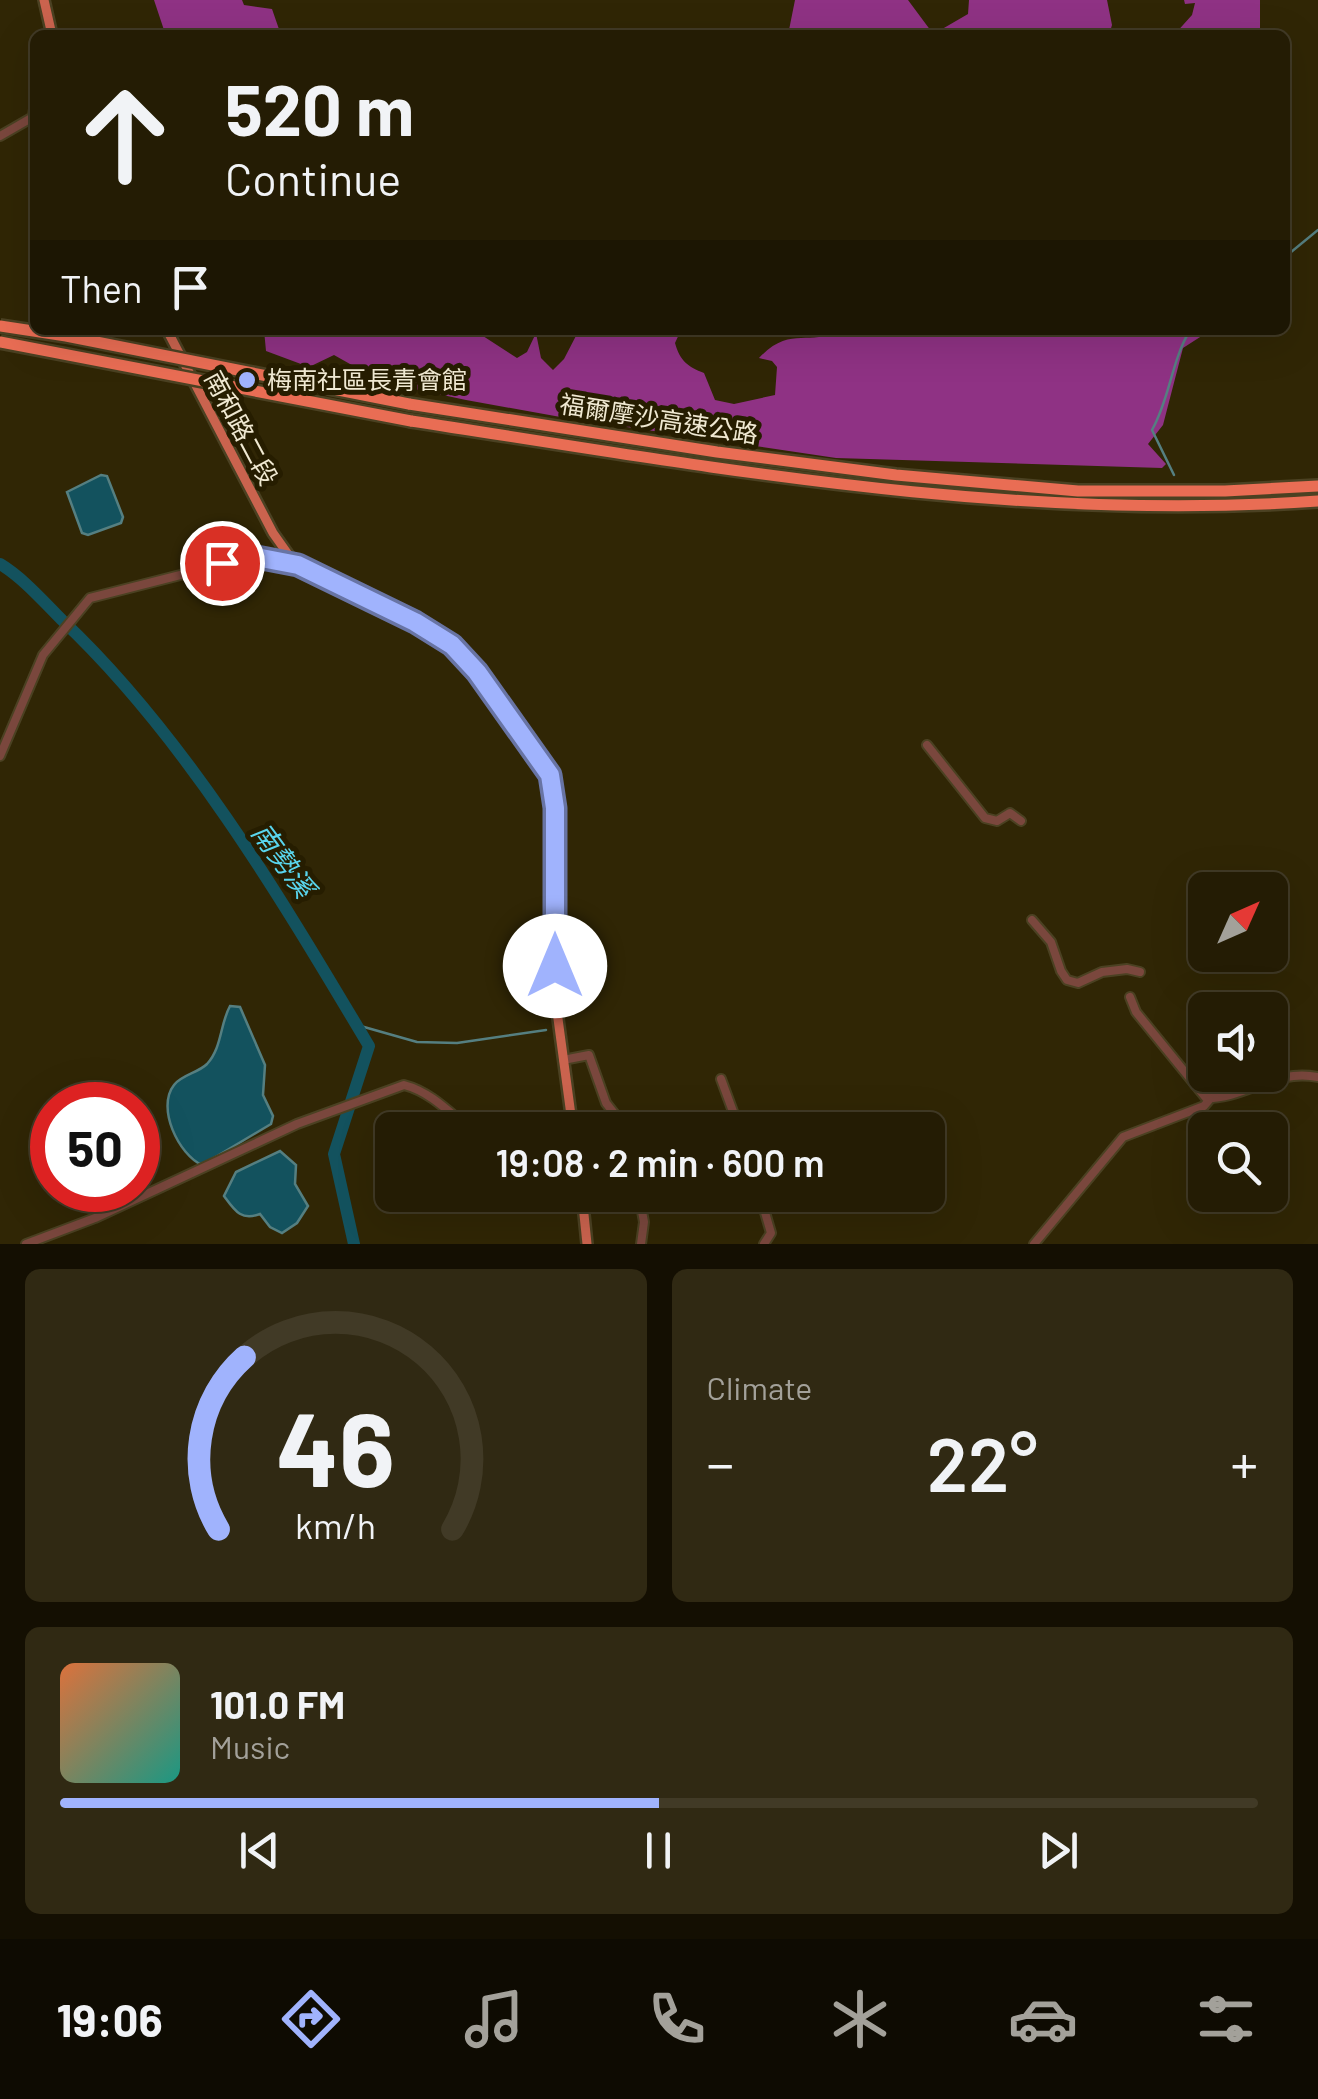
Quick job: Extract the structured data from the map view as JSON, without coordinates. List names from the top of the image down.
{
  "streets": {
    "highway": ["福爾摩沙高速公路"],
    "main road": ["南和路二段"]
  },
  "water": ["南勢溪"],
  "places": ["梅南社區長青會館"],
  "north": "top right",
  "page": {
    "turn": ["520 m", "Continue"],
    "then": "Then",
    "limit": "50",
    "trip": "19:08 · 2 min · 600 m",
    "tile": "Climate",
    "heat": ["−", "22°", "+"],
    "song": ["101.0 FM", "Music"],
    "tabs": "19:06",
    "gauge": ["46", "km/h"]
  }
}
